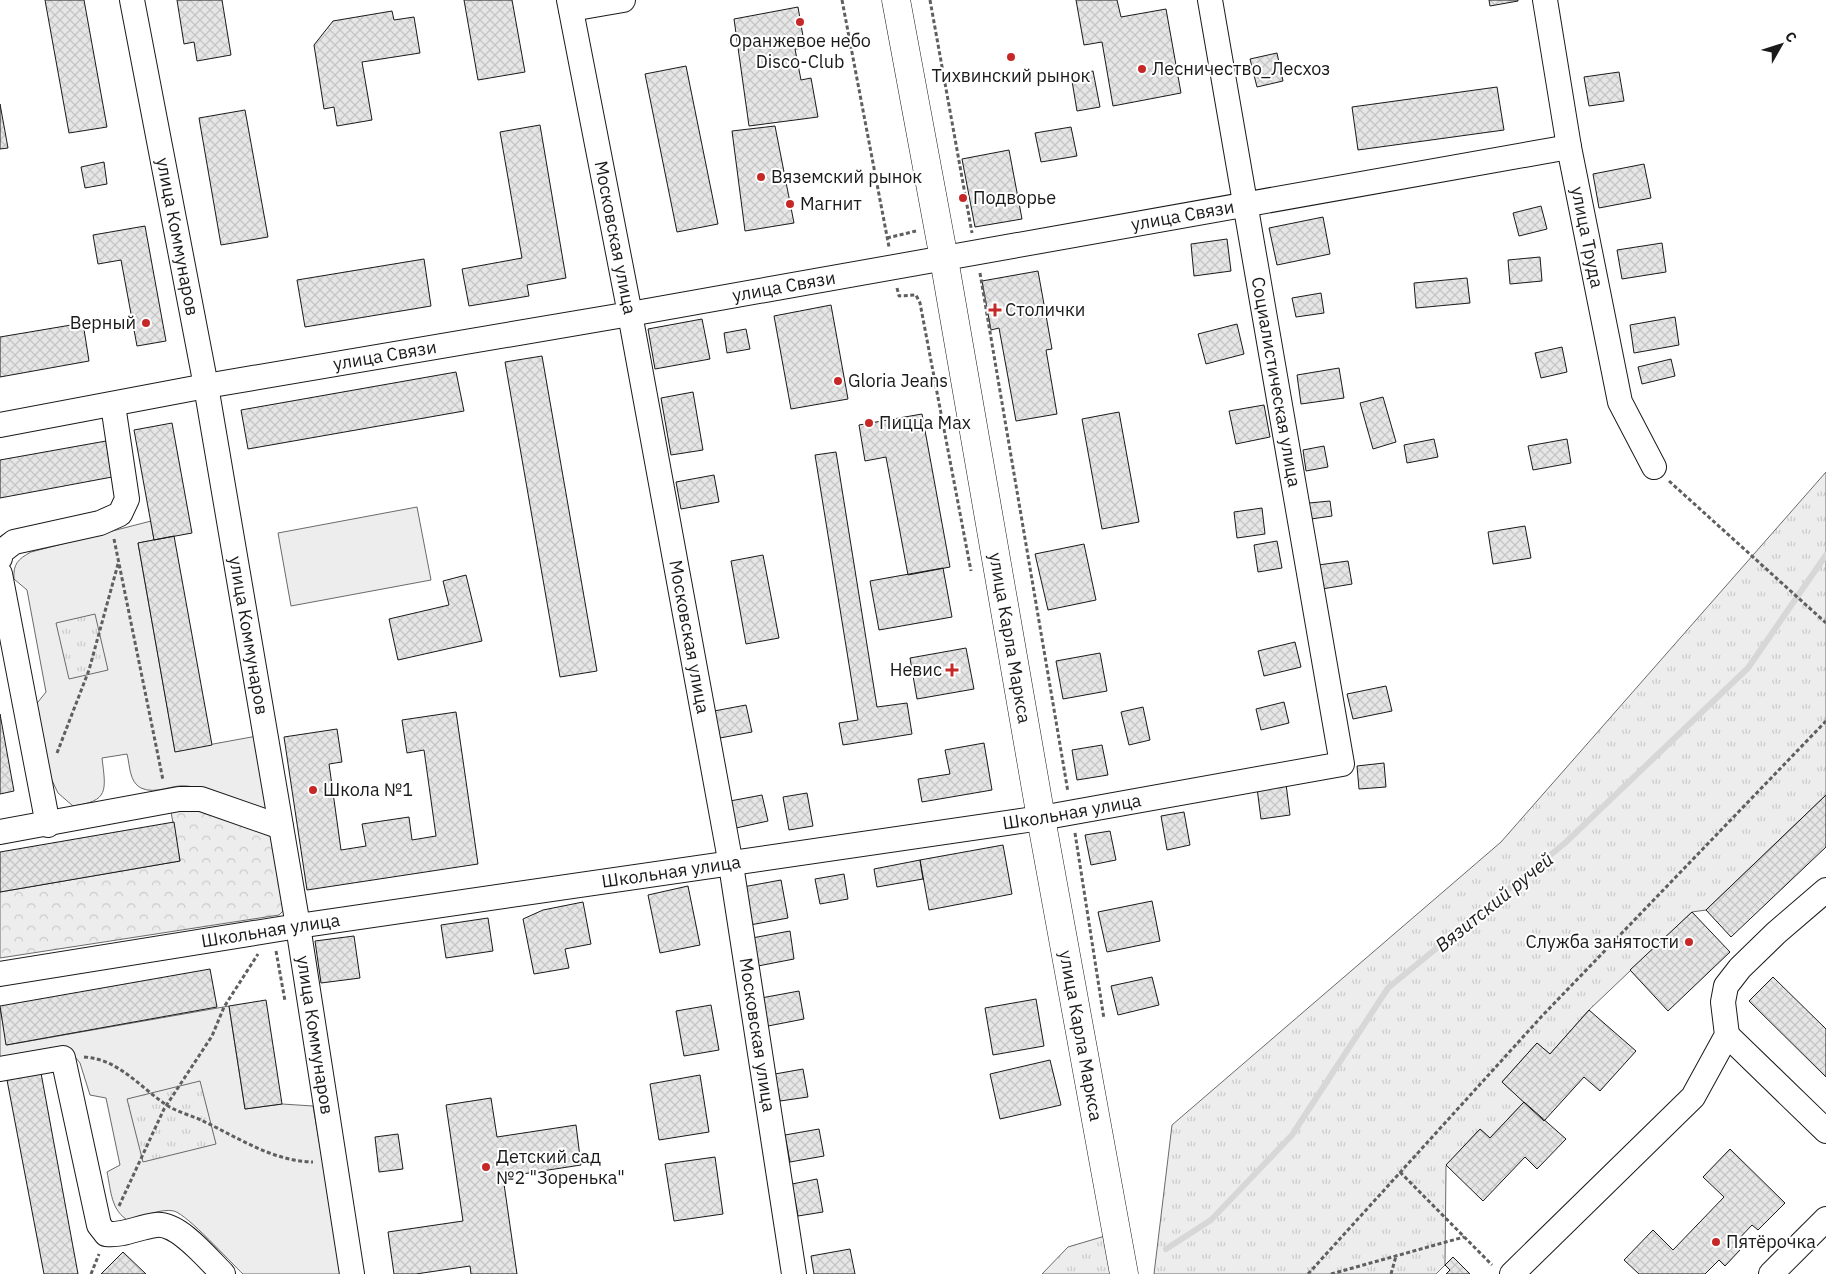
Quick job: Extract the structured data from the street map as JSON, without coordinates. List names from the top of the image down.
{
  "streets": {
    "main road": ["улица Карла Маркса"],
    "street": [
      "улица Связи",
      "улица Коммунаров",
      "Московская улица",
      "улица Труда",
      "Социалистическая улица",
      "Школьная улица"
    ]
  },
  "crossings": [
    ["улица Связи", "улица Коммунаров"],
    ["улица Связи", "Московская улица"],
    ["улица Связи", "улица Труда"],
    ["улица Связи", "Социалистическая улица"],
    ["улица Связи", "улица Карла Маркса"],
    ["улица Коммунаров", "Школьная улица"],
    ["Московская улица", "Школьная улица"],
    ["Социалистическая улица", "Школьная улица"],
    ["улица Карла Маркса", "Школьная улица"]
  ],
  "water": ["Вязитский ручей"],
  "places": {
    "other": [
      "Оранжевое небо Disco-Club",
      "Тихвинский рынок",
      "Лесничество_Лесхоз",
      "Вяземский рынок",
      "Подворье",
      "Магнит",
      "Верный",
      "Gloria Jeans",
      "Пицца Max",
      "Школа №1",
      "Служба занятости",
      "Детский сад №2 \"Зоренька\"",
      "Пятёрочка"
    ],
    "health": ["Столички", "Невис"]
  },
  "north": "top right"
}
